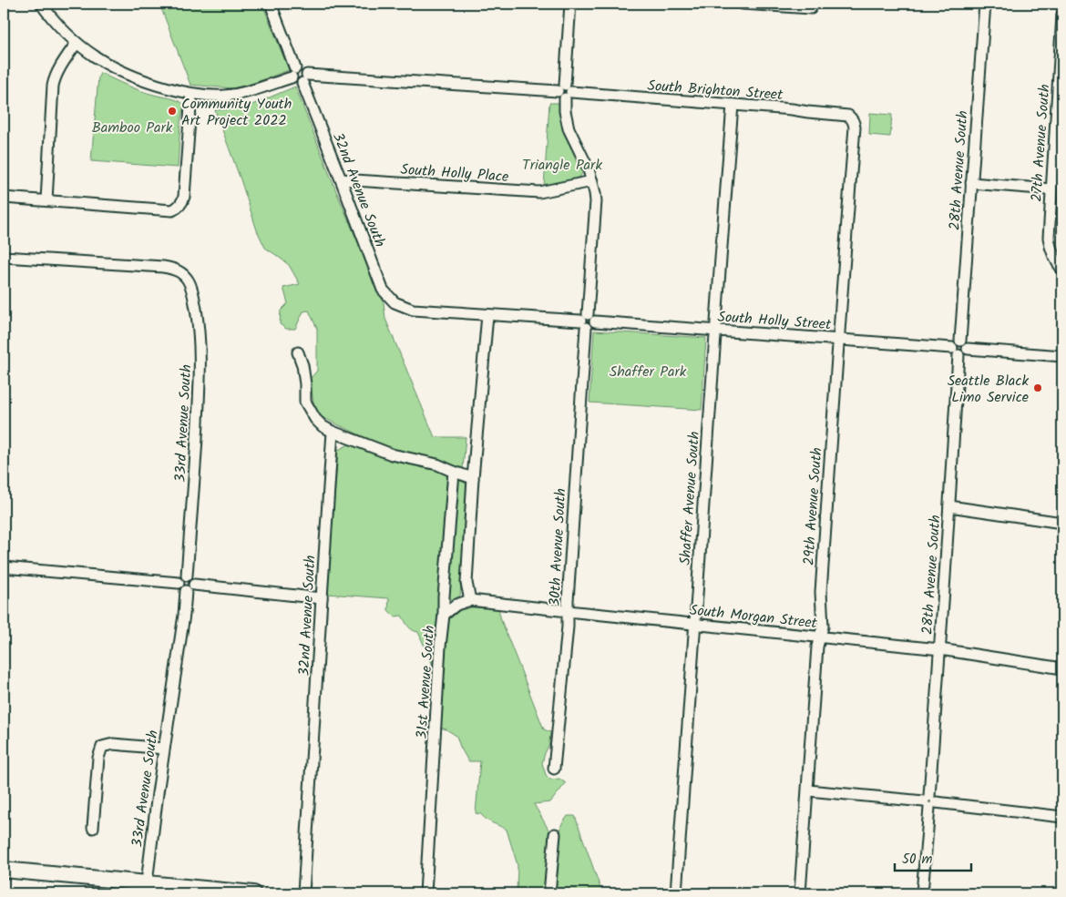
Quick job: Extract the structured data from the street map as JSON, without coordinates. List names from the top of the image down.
{
  "streets": {
    "street": [
      "South Brighton Street",
      "27th Avenue South",
      "28th Avenue South",
      "South Holly Place",
      "32nd Avenue South",
      "South Holly Street",
      "33rd Avenue South",
      "Shaffer Avenue South",
      "29th Avenue South",
      "30th Avenue South",
      "South Morgan Street",
      "31st Avenue South"
    ]
  },
  "crossings": [
    ["South Brighton Street", "32nd Avenue South"],
    ["South Brighton Street", "Shaffer Avenue South"],
    ["South Brighton Street", "29th Avenue South"],
    ["South Brighton Street", "30th Avenue South"],
    ["28th Avenue South", "South Holly Street"],
    ["28th Avenue South", "South Morgan Street"],
    ["South Holly Place", "32nd Avenue South"],
    ["South Holly Place", "30th Avenue South"],
    ["32nd Avenue South", "South Holly Street"],
    ["South Holly Street", "Shaffer Avenue South"],
    ["South Holly Street", "29th Avenue South"],
    ["South Holly Street", "30th Avenue South"],
    ["Shaffer Avenue South", "South Morgan Street"],
    ["29th Avenue South", "South Morgan Street"],
    ["30th Avenue South", "South Morgan Street"]
  ],
  "parks": ["Bamboo Park", "Triangle Park", "Shaffer Park"],
  "places": ["Community Youth Art Project 2022", "Seattle Black Limo Service"],
  "scale_bar": "50 m"
}
